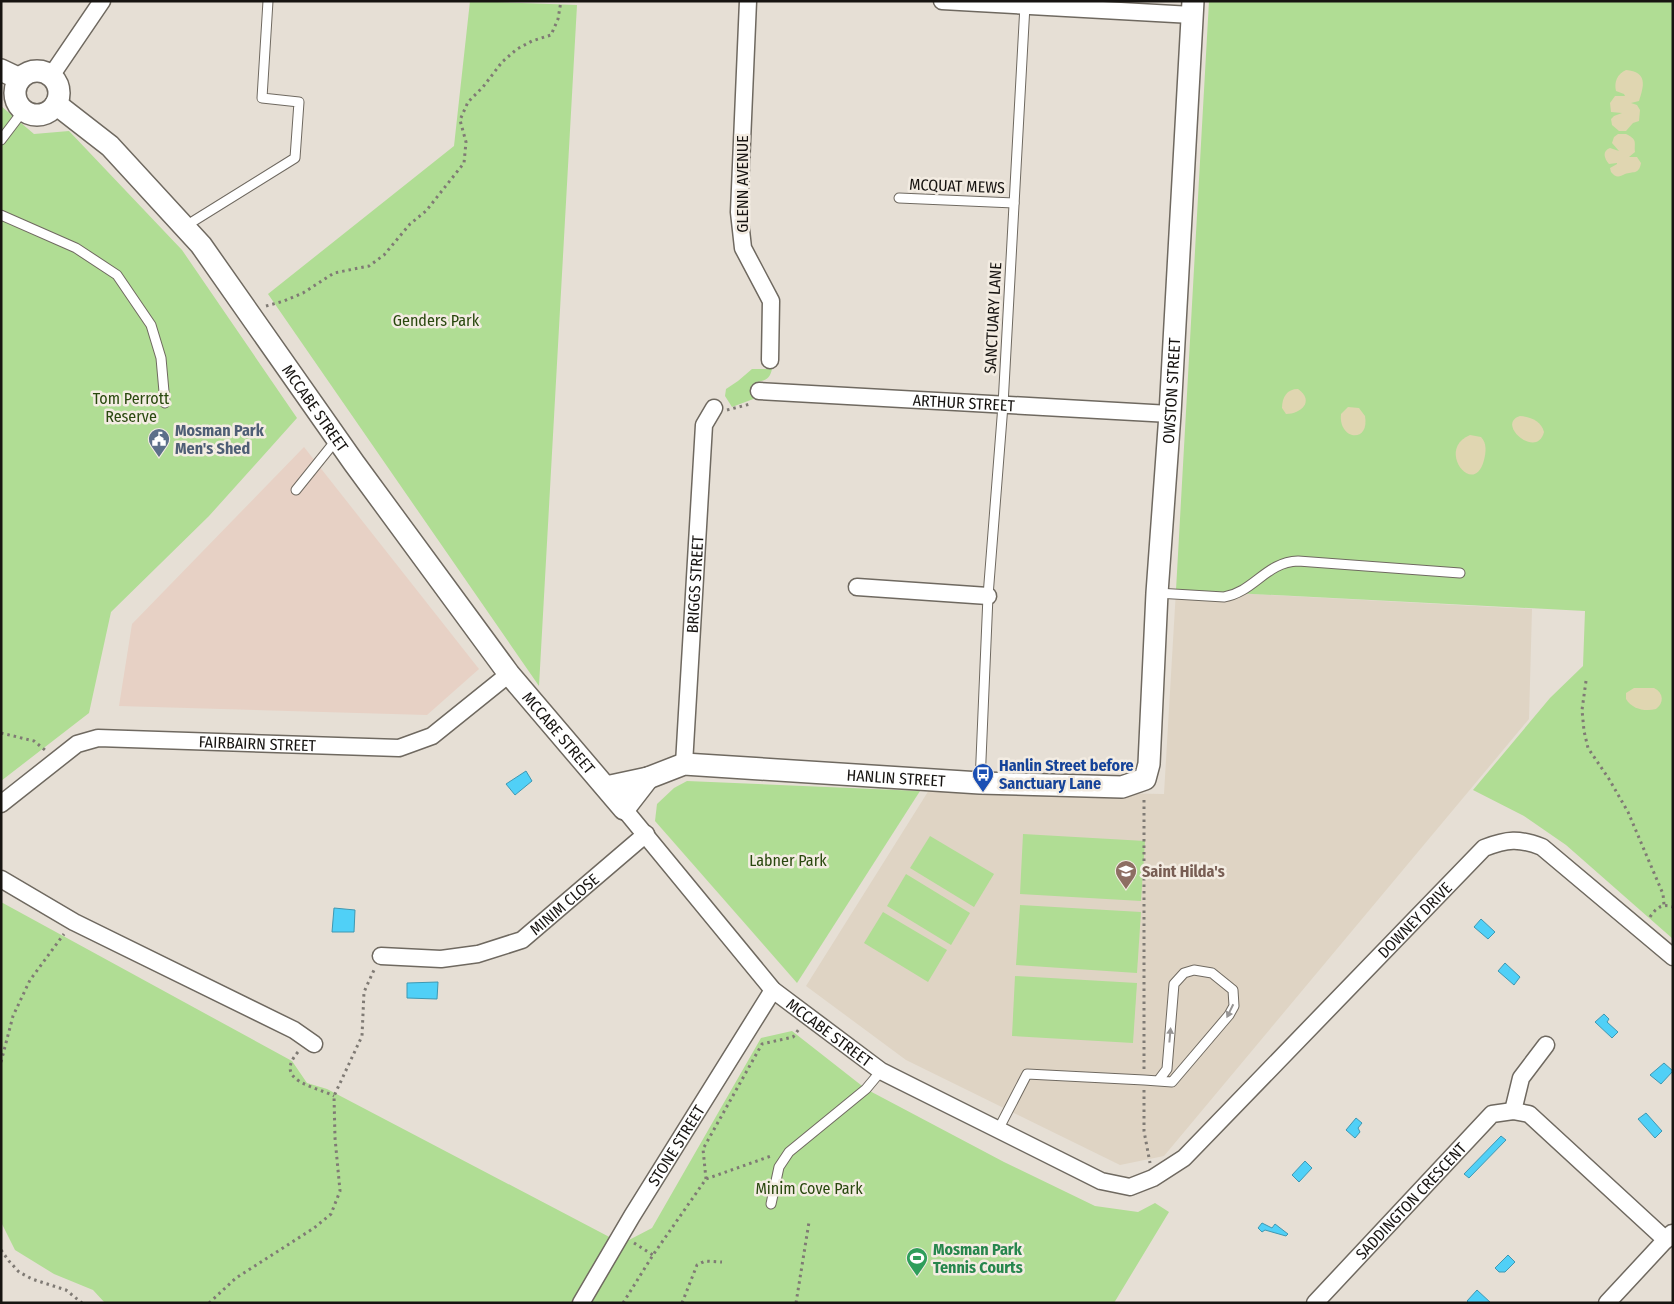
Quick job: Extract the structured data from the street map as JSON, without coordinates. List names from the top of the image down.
{
  "streets": {
    "street": [
      "GLENN AVENUE",
      "OWSTON STREET",
      "ARTHUR STREET",
      "MCCABE STREET",
      "BRIGGS STREET",
      "FAIRBAIRN STREET",
      "HANLIN STREET",
      "MINIM CLOSE",
      "DOWNEY DRIVE",
      "STONE STREET",
      "SADDINGTON CRESCENT"
    ],
    "lane": ["MCQUAT MEWS", "SANCTUARY LANE"]
  },
  "crossings": [
    ["MCQUAT MEWS", "SANCTUARY LANE"],
    ["SANCTUARY LANE", "ARTHUR STREET"],
    ["SANCTUARY LANE", "HANLIN STREET"],
    ["OWSTON STREET", "ARTHUR STREET"],
    ["OWSTON STREET", "HANLIN STREET"],
    ["MCCABE STREET", "FAIRBAIRN STREET"],
    ["MCCABE STREET", "HANLIN STREET"],
    ["MCCABE STREET", "MINIM CLOSE"],
    ["MCCABE STREET", "DOWNEY DRIVE"],
    ["MCCABE STREET", "STONE STREET"],
    ["BRIGGS STREET", "HANLIN STREET"]
  ],
  "parks": [
    "Genders Park",
    "Tom Perrott Reserve",
    "Labner Park",
    "Minim Cove Park"
  ],
  "places": {
    "public building": ["Mosman Park Men's Shed"],
    "bus stop": ["Hanlin Street before Sanctuary Lane"],
    "school or university": ["Saint Hilda's"],
    "sports": ["Mosman Park Tennis Courts"]
  }
}
